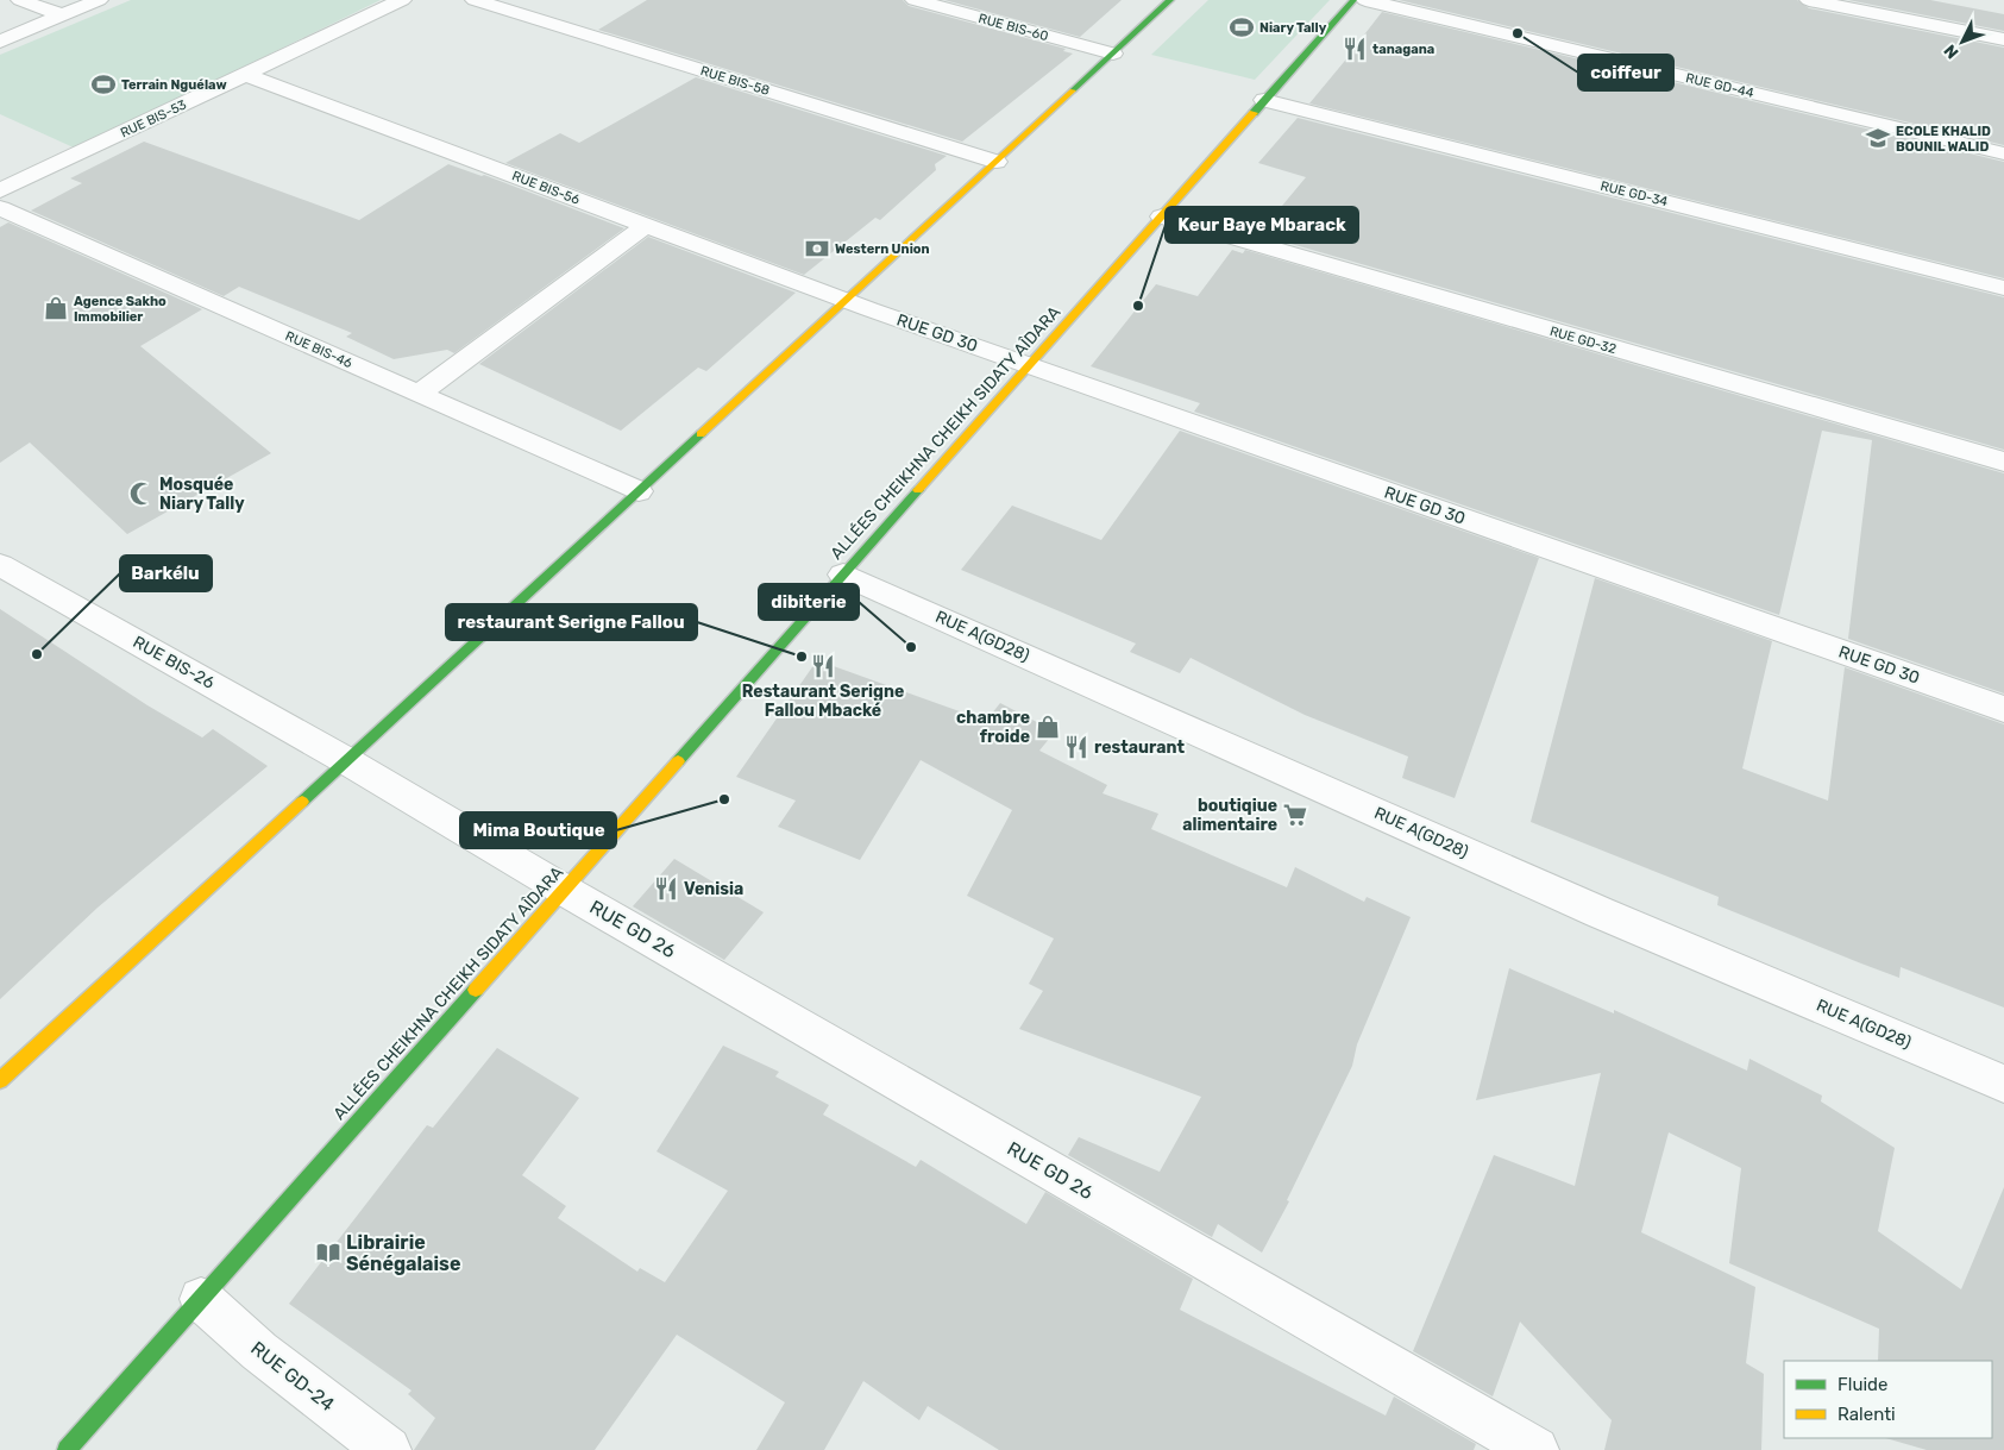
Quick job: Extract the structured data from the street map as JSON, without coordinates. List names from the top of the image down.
{
  "streets": {
    "main road": ["ALLÉES CHEIKHNA CHEIKH SIDATY AÎDARA"],
    "street": [
      "RUE BIS-60",
      "RUE BIS-58",
      "RUE GD-44",
      "RUE BIS-53",
      "RUE BIS-56",
      "RUE GD-34",
      "RUE GD 30",
      "RUE GD-32",
      "RUE BIS-46",
      "RUE A(GD28)",
      "RUE BIS-26",
      "RUE GD 26",
      "RUE GD-24"
    ]
  },
  "crossings": [
    ["RUE BIS-53", "RUE BIS-56"],
    ["RUE BIS-56", "RUE GD 30"],
    ["RUE GD-34", "ALLÉES CHEIKHNA CHEIKH SIDATY AÎDARA"],
    ["RUE GD 30", "ALLÉES CHEIKHNA CHEIKH SIDATY AÎDARA"],
    ["RUE GD-32", "ALLÉES CHEIKHNA CHEIKH SIDATY AÎDARA"],
    ["ALLÉES CHEIKHNA CHEIKH SIDATY AÎDARA", "RUE A(GD28)"],
    ["ALLÉES CHEIKHNA CHEIKH SIDATY AÎDARA", "RUE GD 26"],
    ["ALLÉES CHEIKHNA CHEIKH SIDATY AÎDARA", "RUE GD-24"],
    ["RUE BIS-26", "RUE GD 26"]
  ],
  "places": {
    "sports": ["Niary Tally", "Terrain Nguélaw"],
    "other": [
      "coiffeur",
      "Keur Baye Mbarack",
      "dibiterie",
      "Barkélu",
      "restaurant Serigne Fallou",
      "Mima Boutique"
    ],
    "restaurant": [
      "tanagana",
      "Restaurant Serigne Fallou Mbacké",
      "restaurant",
      "Venisia"
    ],
    "school or university": ["ECOLE KHALID BOUNIL WALID"],
    "bank": ["Western Union"],
    "shop": ["Agence Sakho Immobilier", "chambre froide"],
    "mosque": ["Mosquée Niary Tally"],
    "supermarket": ["boutiqiue alimentaire"],
    "library": ["Librairie Sénégalaise"]
  },
  "legend": ["Fluide", "Ralenti"],
  "north": "bottom left"
}
